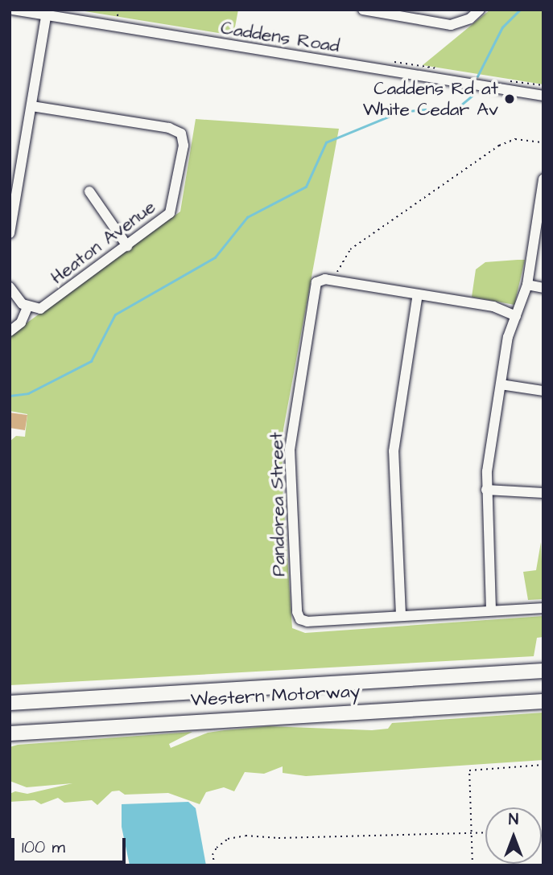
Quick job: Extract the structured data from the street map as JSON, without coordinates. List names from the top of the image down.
{
  "streets": {
    "highway": ["Western Motorway"],
    "street": ["Caddens Road", "Heaton Avenue", "Pandorea Street"]
  },
  "places": ["Caddens Rd at White Cedar Av"],
  "scale_bar": "100 m",
  "north": "top"
}
